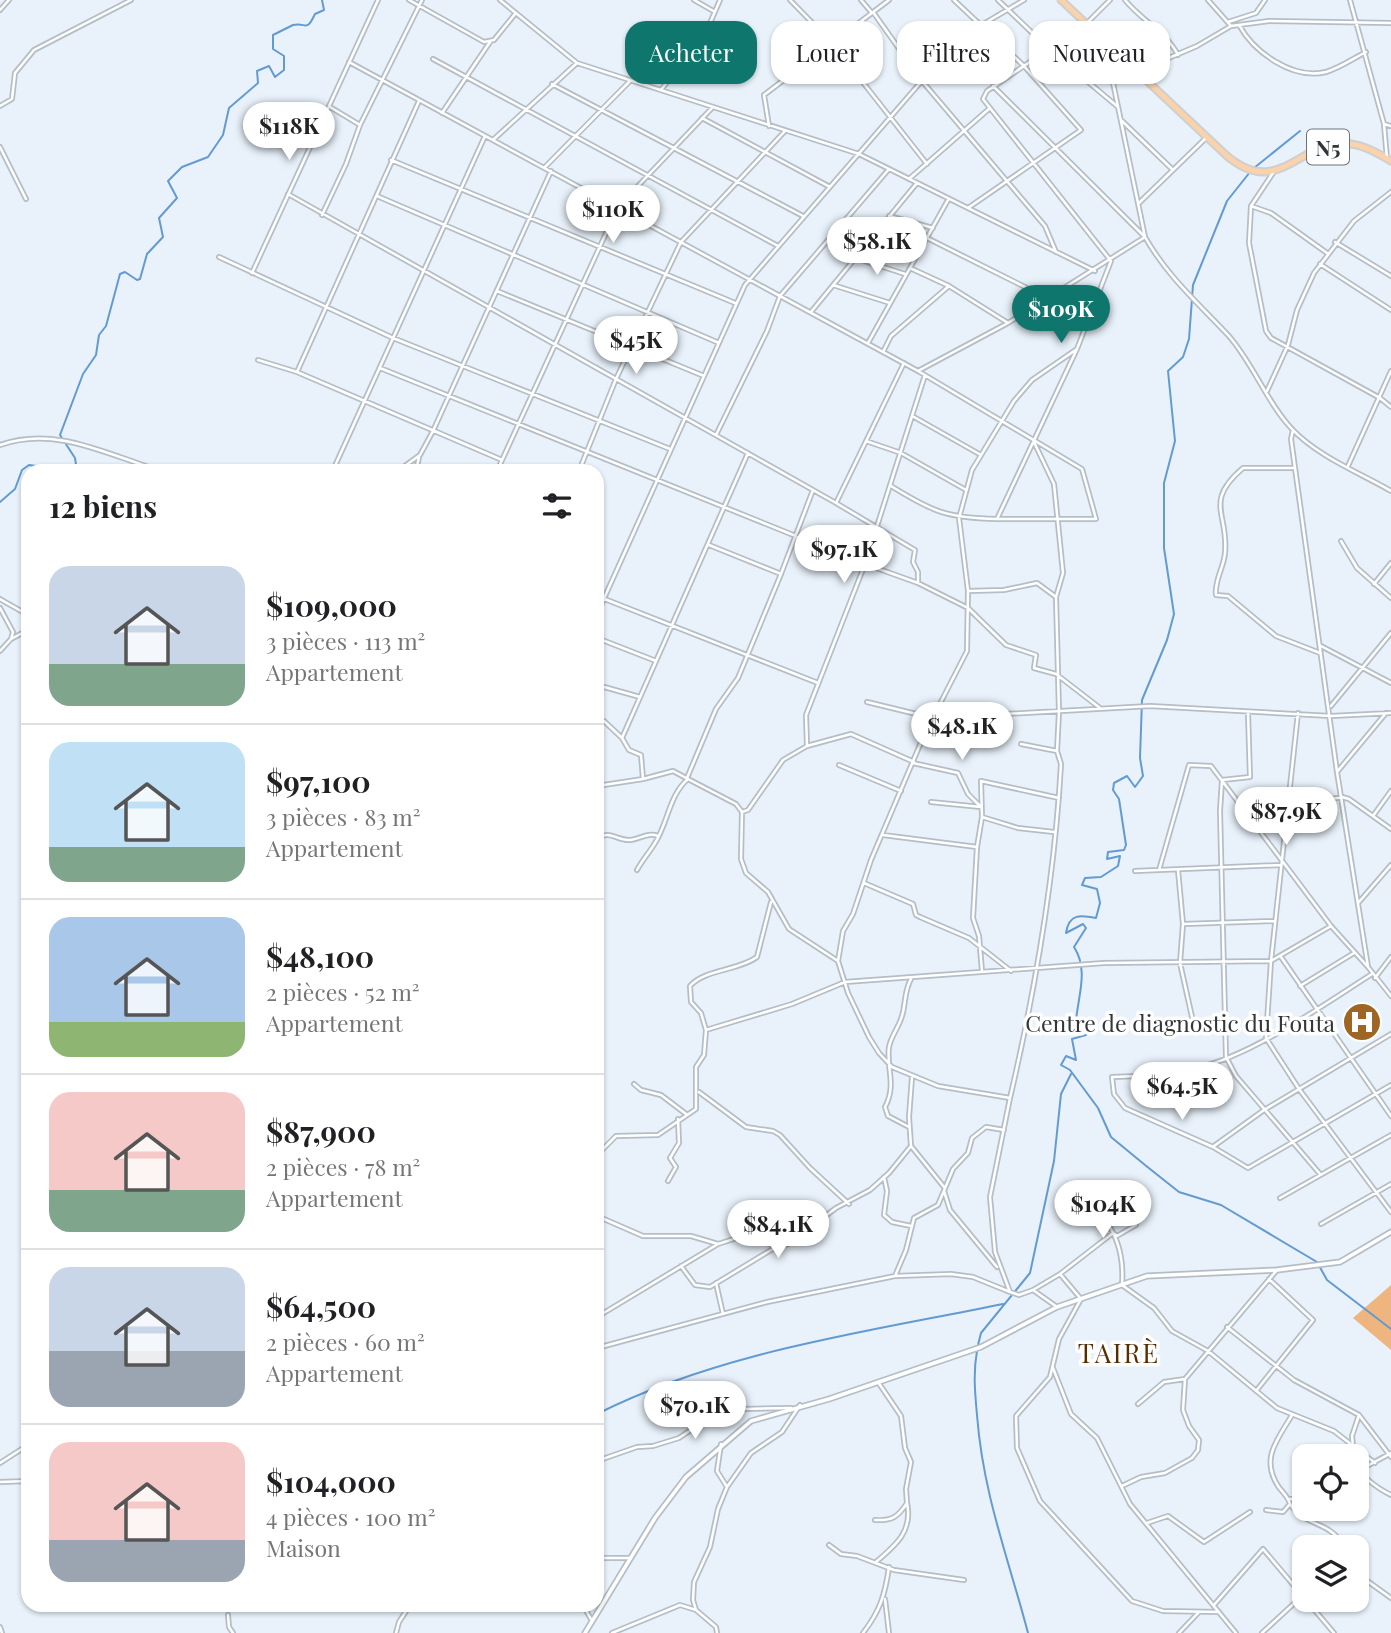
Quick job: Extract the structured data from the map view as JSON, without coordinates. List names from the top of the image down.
{
  "streets": {
    "highway": ["N5"]
  },
  "districts": ["TAIRÈ"],
  "places": {
    "hospital": ["Centre de diagnostic du Fouta"]
  },
  "page": {
    "chip": [
      "Acheter",
      "Louer",
      "Filtres",
      "Nouveau"
    ],
    "price": [
      "$118K",
      "$110K",
      "$58.1K",
      "$109K",
      "$45K",
      "$97.1K",
      "$48.1K",
      "$87.9K",
      "$64.5K",
      "$104K",
      "$84.1K",
      "$70.1K"
    ],
    "heading": "12 biens",
    "list": [
      {
        "name": "$109,000",
        "note": "3 pièces · 113 m² · Appartement"
      },
      {
        "name": "$97,100",
        "note": "3 pièces · 83 m² · Appartement"
      },
      {
        "name": "$48,100",
        "note": "2 pièces · 52 m² · Appartement"
      },
      {
        "name": "$87,900",
        "note": "2 pièces · 78 m² · Appartement"
      },
      {
        "name": "$64,500",
        "note": "2 pièces · 60 m² · Appartement"
      },
      {
        "name": "$104,000",
        "note": "4 pièces · 100 m² · Maison"
      }
    ]
  }
}
